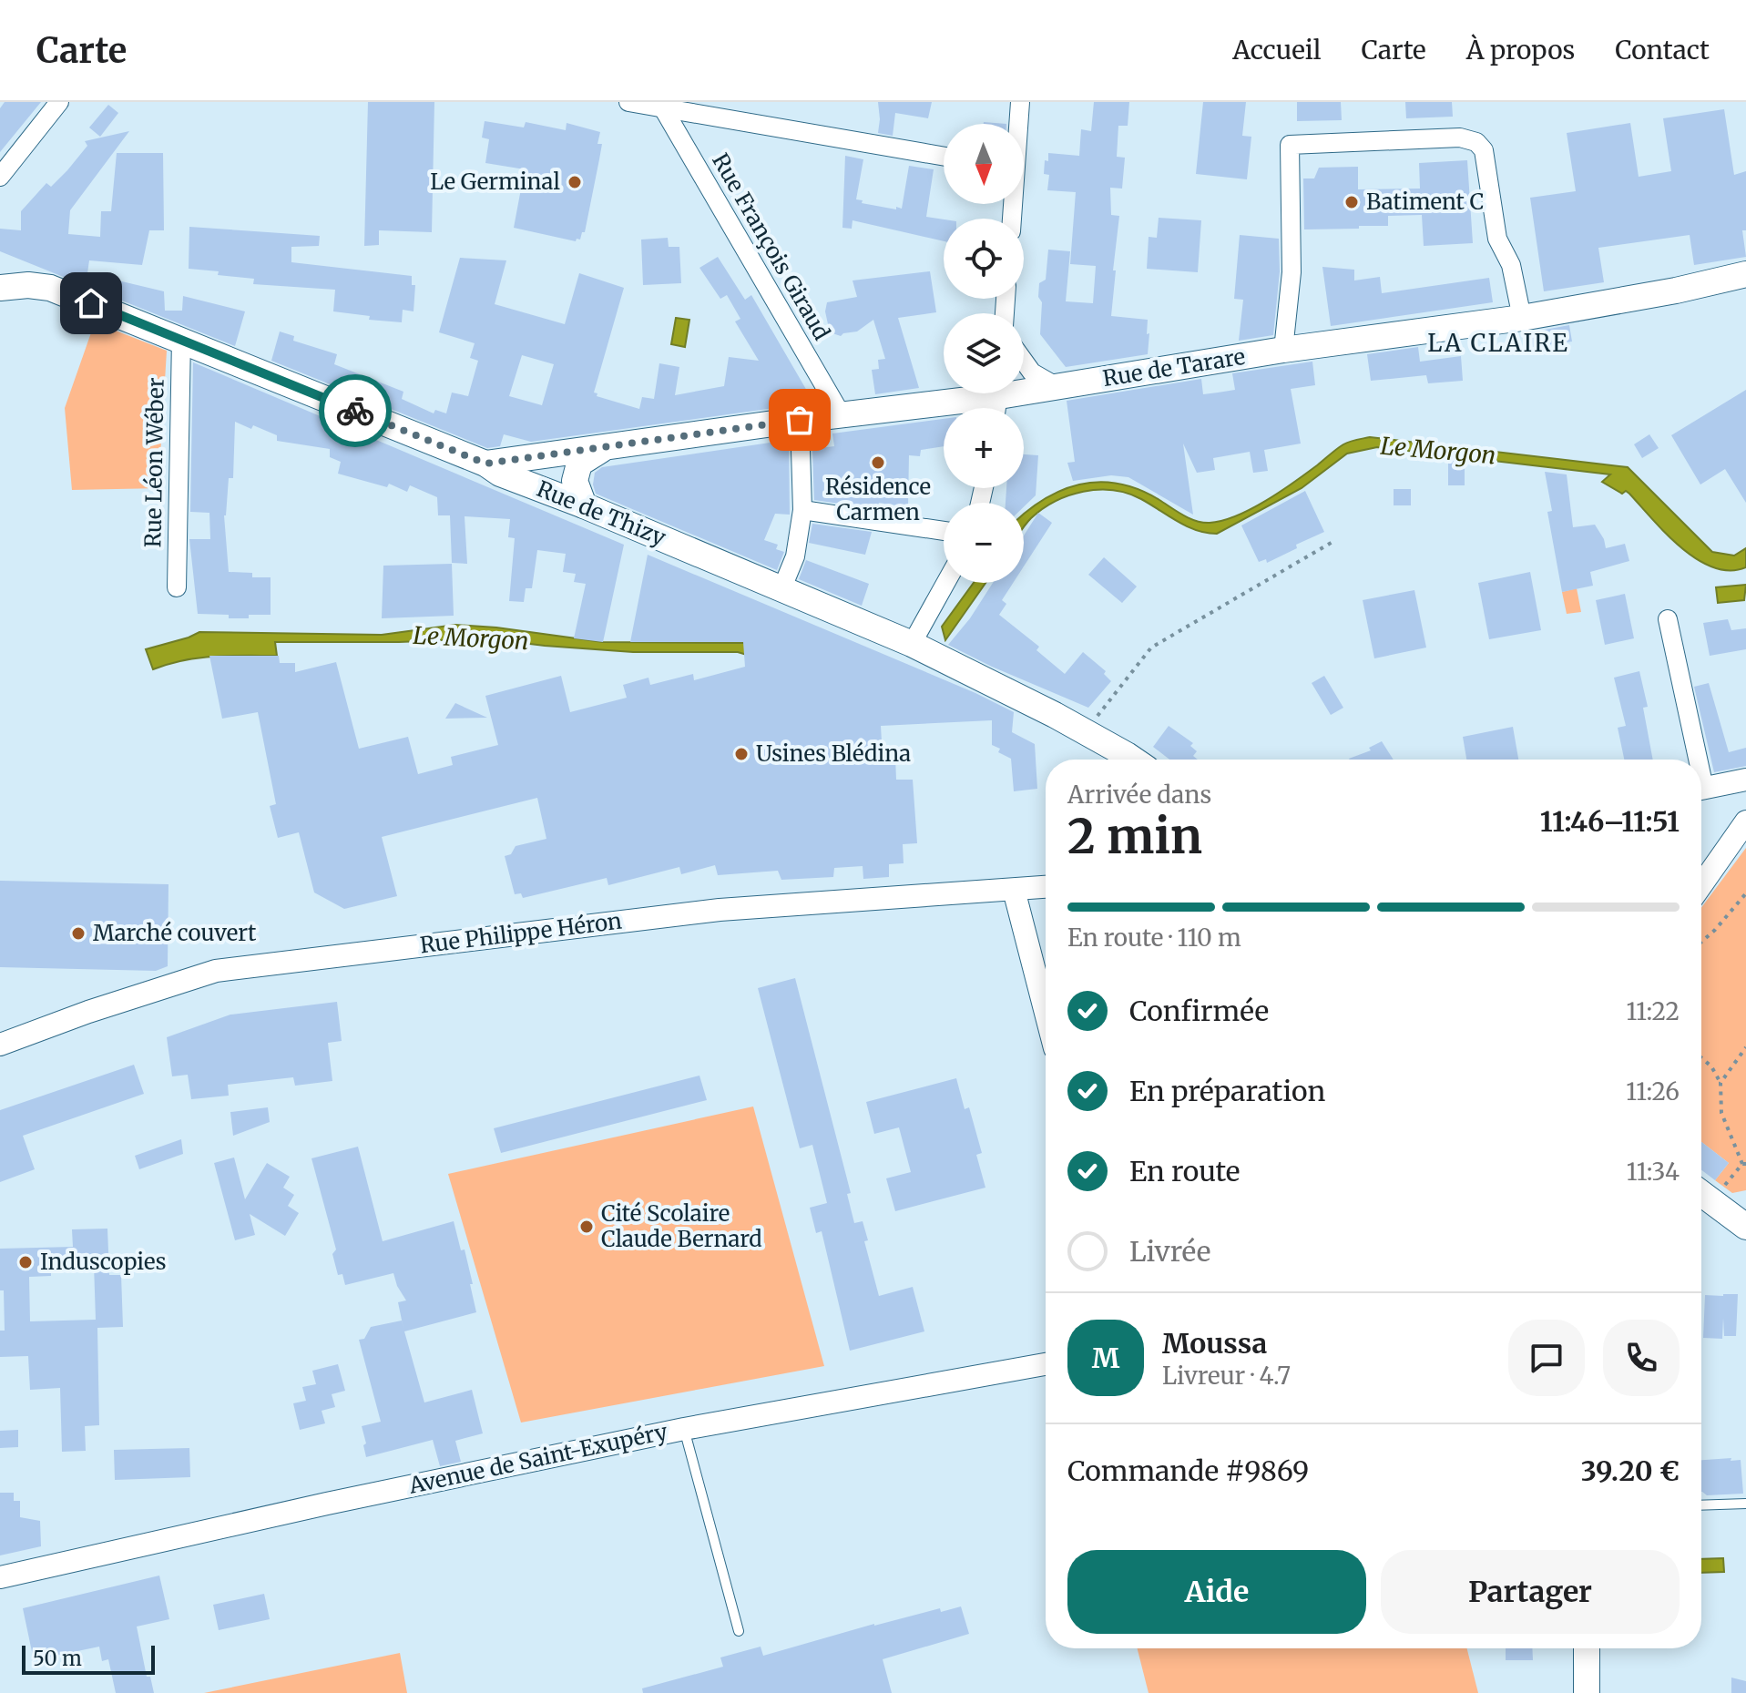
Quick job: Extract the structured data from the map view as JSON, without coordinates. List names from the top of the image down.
{
  "streets": {
    "main road": ["Rue de Tarare", "Rue de Thizy"],
    "street": [
      "Rue François Giraud",
      "Rue Léon Wéber",
      "Rue Philippe Héron",
      "Avenue de Saint-Exupéry"
    ]
  },
  "crossings": [
    ["Rue François Giraud", "Rue de Tarare"],
    ["Rue de Tarare", "Rue de Thizy"],
    ["Rue Léon Wéber", "Rue de Thizy"]
  ],
  "districts": ["LA CLAIRE"],
  "water": ["Le Morgon"],
  "places": [
    "Le Germinal",
    "Batiment C",
    "Résidence Carmen",
    "Usines Blédina",
    "Marché couvert",
    "Cité Scolaire Claude Bernard",
    "Induscopies"
  ],
  "scale_bar": "50 m",
  "north": "bottom",
  "page": {
    "header": "Carte",
    "nav": [
      "Accueil",
      "Carte",
      "À propos",
      "Contact"
    ],
    "map_buttons": ["+", "−"],
    "heading": ["2 min", "Arrivée dans", "11:46–11:51"],
    "panel": [
      "Moussa",
      "Livreur · 4.7",
      "Commande #9869",
      "39.20 €"
    ],
    "bar": "En route · 110 m",
    "list": [
      ["Confirmée", "11:22"],
      ["En préparation", "11:26"],
      ["En route", "11:34"],
      "Livrée"
    ],
    "round": "M",
    "buttons": ["Aide", "Partager"],
    "scale": "50 m"
  }
}
